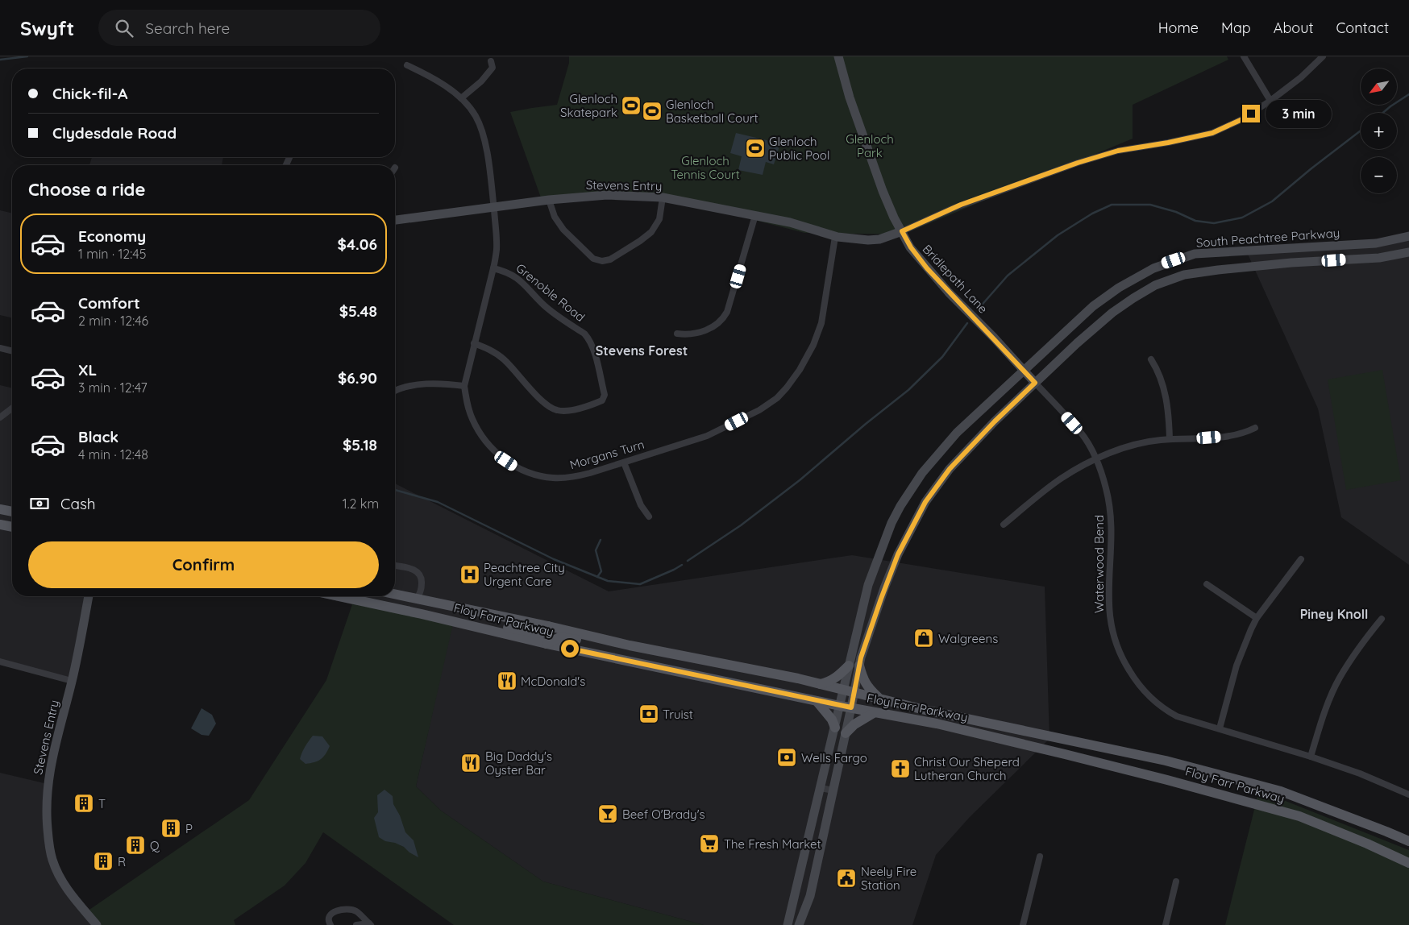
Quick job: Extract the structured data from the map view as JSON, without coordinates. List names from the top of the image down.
{
  "streets": {
    "main road": ["Floy Farr Parkway"],
    "street": [
      "Stevens Entry",
      "South Peachtree Parkway",
      "Bridlepath Lane",
      "Grenoble Road",
      "Morgans Turn",
      "Waterwood Bend"
    ]
  },
  "crossings": [
    ["Stevens Entry", "Bridlepath Lane"],
    ["Stevens Entry", "Morgans Turn"],
    ["South Peachtree Parkway", "Bridlepath Lane"],
    ["Bridlepath Lane", "Waterwood Bend"],
    ["Grenoble Road", "Morgans Turn"]
  ],
  "districts": ["Stevens Forest", "Piney Knoll"],
  "parks": ["Glenloch Park", "Glenloch Tennis Court"],
  "places": {
    "sports": ["Glenloch Skatepark", "Glenloch Basketball Court", "Glenloch Public Pool"],
    "hospital": ["Peachtree City Urgent Care"],
    "shop": ["Walgreens"],
    "restaurant": ["McDonald's", "Big Daddy's Oyster Bar"],
    "bank": ["Truist", "Wells Fargo"],
    "church": ["Christ Our Sheperd Lutheran Church"],
    "building": [
      "T",
      "P",
      "Q",
      "R"
    ],
    "bar": ["Beef O'Brady's"],
    "supermarket": ["The Fresh Market"],
    "public building": ["Neely Fire Station"]
  },
  "north": "bottom left",
  "page": {
    "header": "Swyft",
    "search": "Search here",
    "nav": [
      "Home",
      "Map",
      "About",
      "Contact"
    ],
    "map_buttons": ["+", "−"],
    "banner": ["Chick-fil-A", "Clydesdale Road"],
    "bubble": "3 min",
    "heading": "Choose a ride",
    "list": [
      {
        "name": "Economy",
        "note": "1 min · 12:45",
        "value": "$4.06"
      },
      {
        "name": "Comfort",
        "note": "2 min · 12:46",
        "value": "$5.48"
      },
      {
        "name": "XL",
        "note": "3 min · 12:47",
        "value": "$6.90"
      },
      {
        "name": "Black",
        "note": "4 min · 12:48",
        "value": "$5.18"
      }
    ],
    "pay": ["Cash", "1.2 km"],
    "buttons": "Confirm"
  }
}
